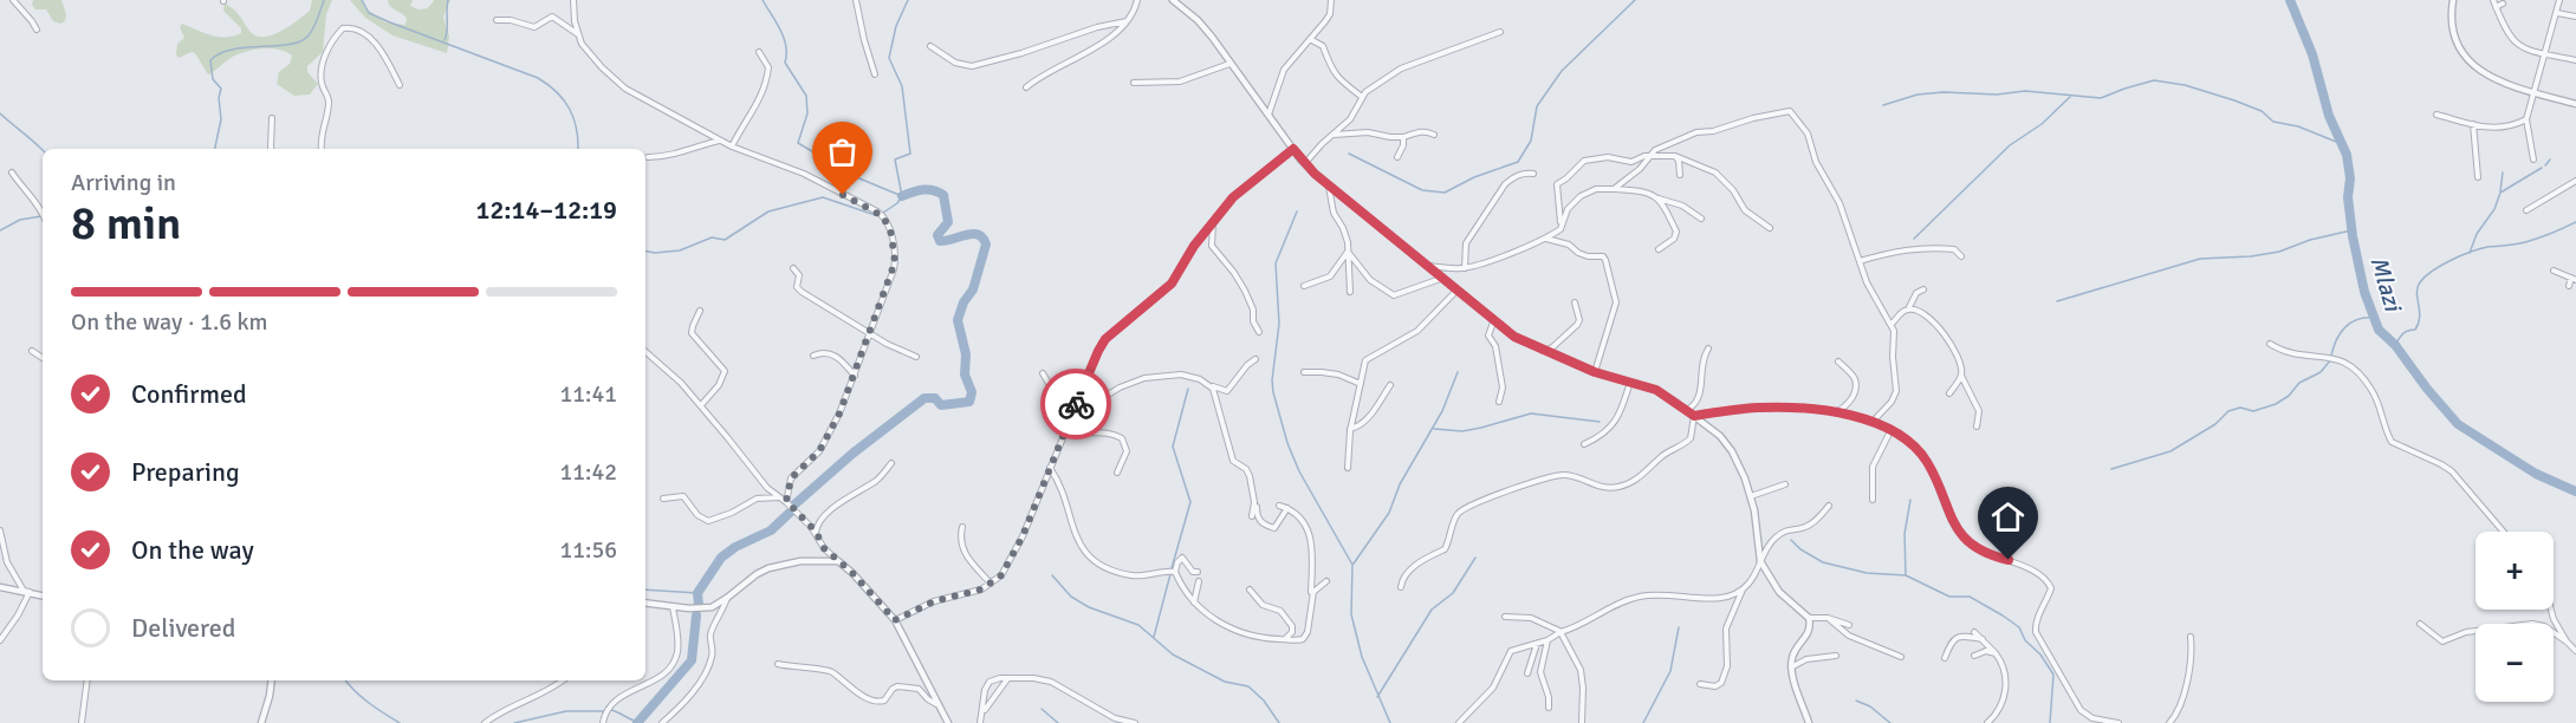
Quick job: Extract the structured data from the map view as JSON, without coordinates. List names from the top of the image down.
{
  "water": ["Mlazi"],
  "page": {
    "heading": ["8 min", "Arriving in", "12:14–12:19"],
    "bar": "On the way · 1.6 km",
    "list": [
      ["Confirmed", "11:41"],
      ["Preparing", "11:42"],
      ["On the way", "11:56"],
      "Delivered"
    ],
    "map_buttons": ["+", "−"]
  }
}
